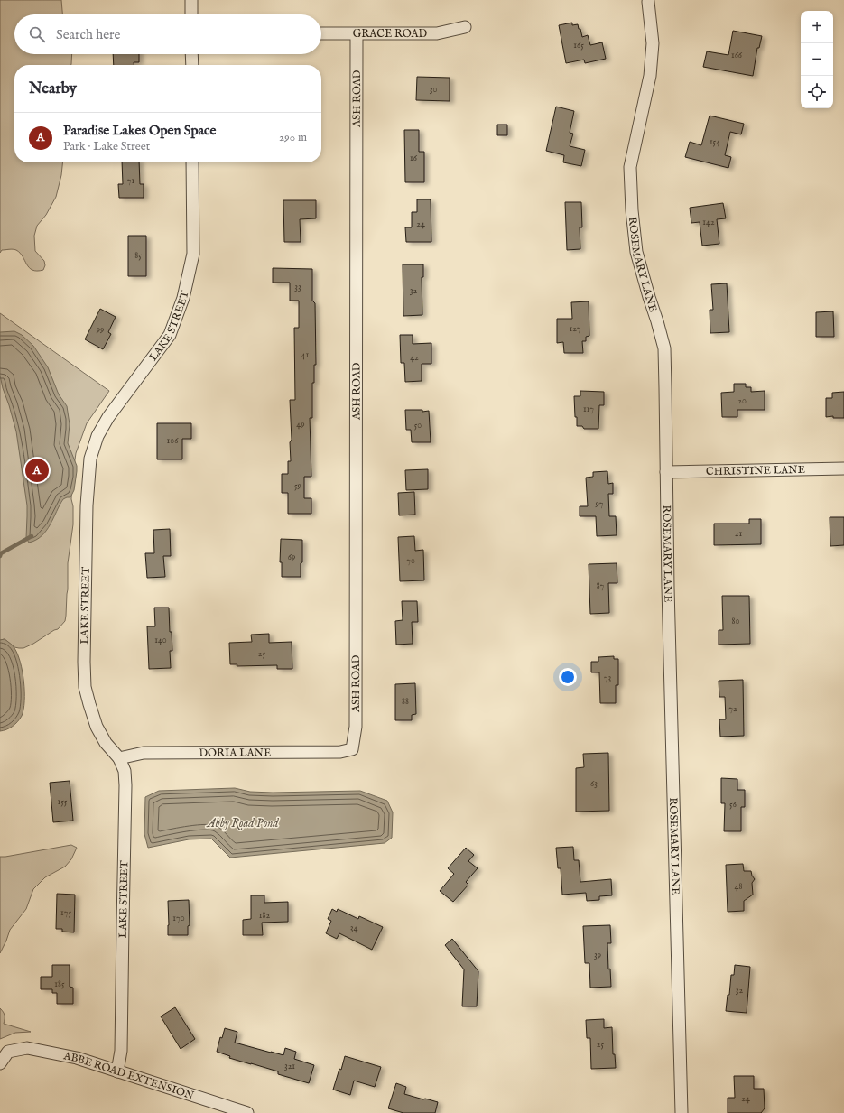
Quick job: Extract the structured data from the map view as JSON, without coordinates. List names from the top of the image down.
{
  "streets": {
    "street": [
      "GRACE ROAD",
      "ASH ROAD",
      "ROSEMARY LANE",
      "LAKE STREET",
      "CHRISTINE LANE",
      "DORIA LANE",
      "ABBE ROAD EXTENSION"
    ]
  },
  "crossings": [
    ["GRACE ROAD", "ASH ROAD"],
    ["ASH ROAD", "DORIA LANE"],
    ["ROSEMARY LANE", "CHRISTINE LANE"],
    ["LAKE STREET", "DORIA LANE"],
    ["LAKE STREET", "ABBE ROAD EXTENSION"]
  ],
  "water": ["Abby Road Pond"],
  "house_numbers": [
    "165",
    "166",
    "30",
    "154",
    "16",
    "71",
    "142",
    "24",
    "85",
    "33",
    "32",
    "127",
    "99",
    "41",
    "42",
    "20",
    "117",
    "49",
    "50",
    "106",
    "59",
    "97",
    "21",
    "69",
    "70",
    "87",
    "80",
    "140",
    "25",
    "73",
    "88",
    "72",
    "63",
    "155",
    "56",
    "48",
    "175",
    "182",
    "170",
    "34",
    "39",
    "185",
    "32",
    "25",
    "321",
    "24"
  ],
  "page": {
    "map_buttons": ["+", "−"],
    "search": "Search here",
    "heading": "Nearby",
    "list": [
      {
        "mark": "A",
        "name": "Paradise Lakes Open Space",
        "note": "Park · Lake Street",
        "value": "290 m"
      }
    ],
    "pins": "A"
  }
}
